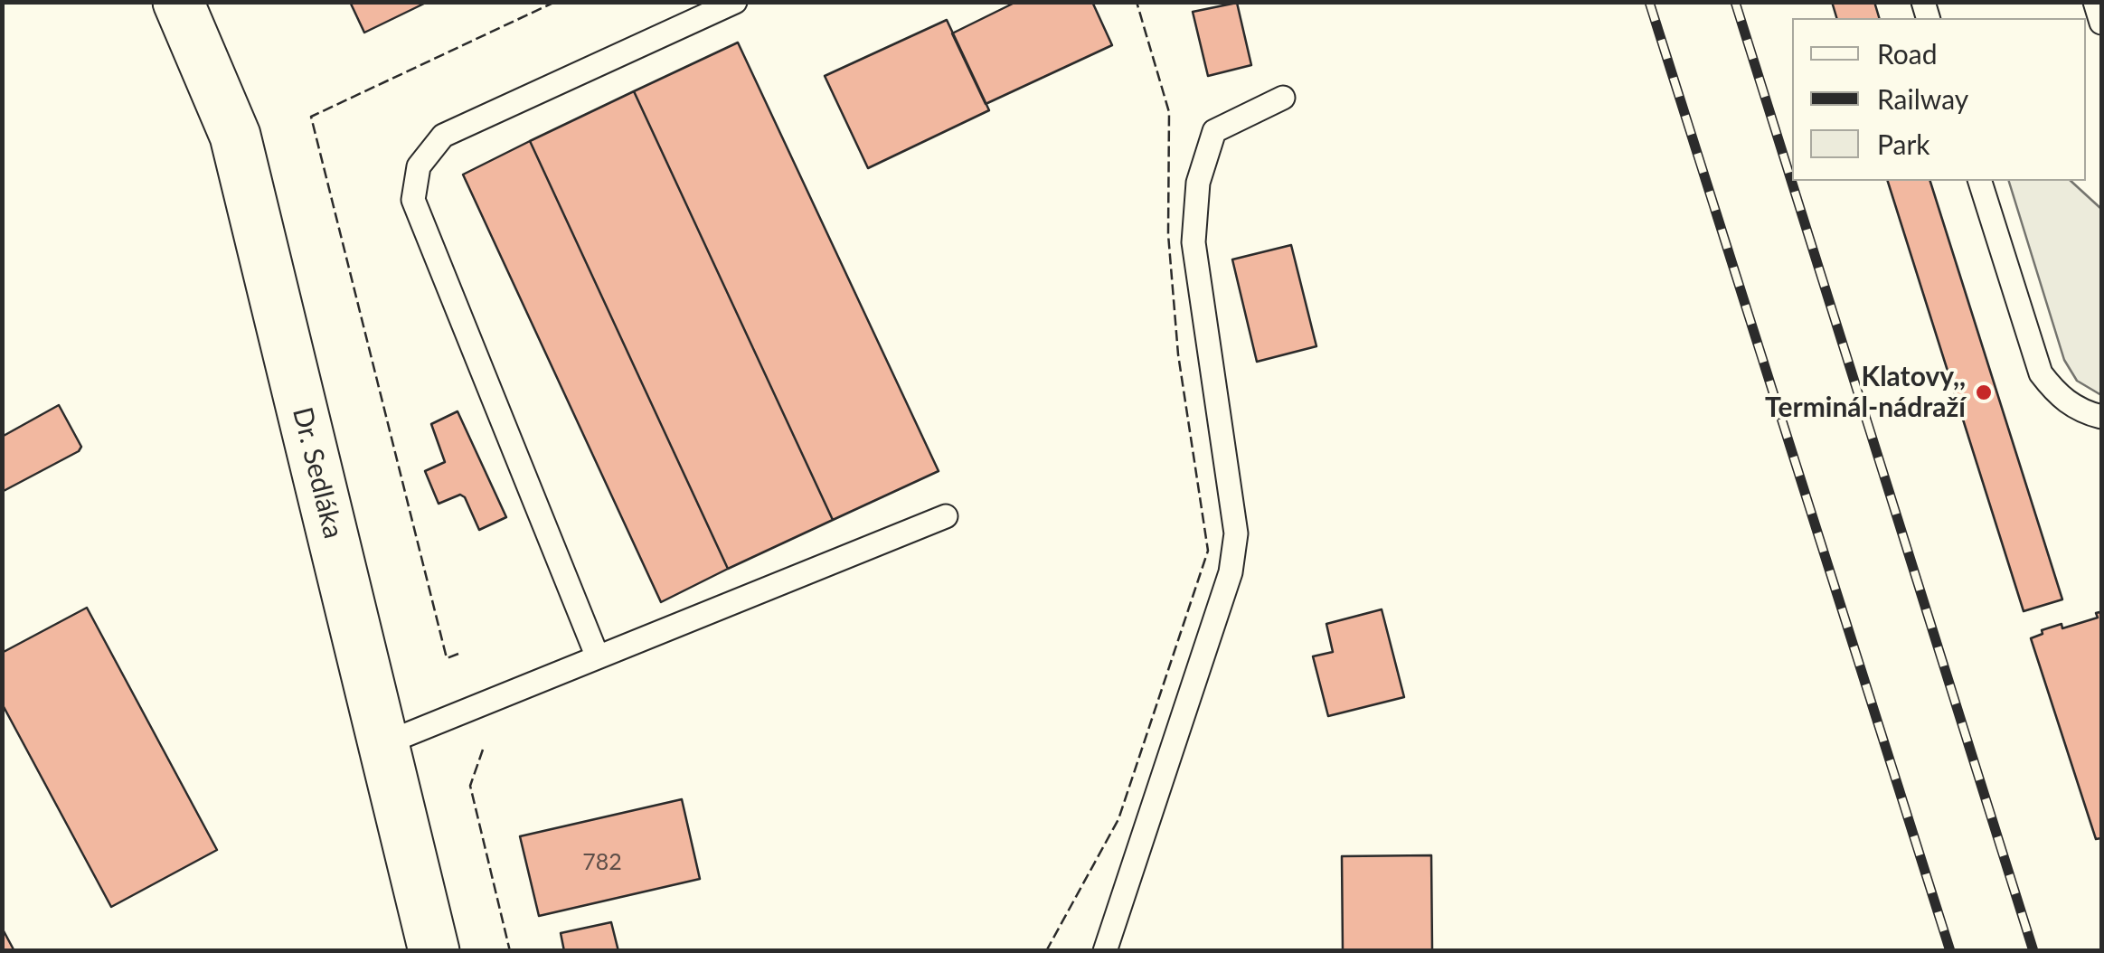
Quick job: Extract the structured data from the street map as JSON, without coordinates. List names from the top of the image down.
{
  "streets": {
    "street": ["Dr. Sedláka"]
  },
  "places": ["Klatovy,, Terminál-nádraží"],
  "house_numbers": ["782"],
  "legend": ["Road", "Railway", "Park"]
}
